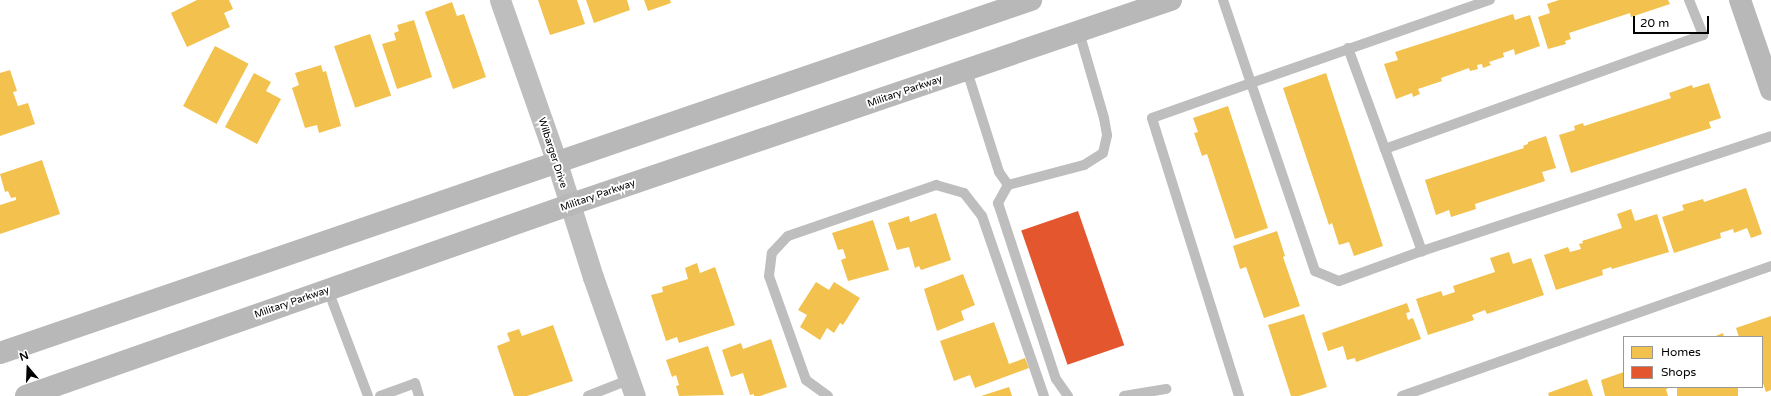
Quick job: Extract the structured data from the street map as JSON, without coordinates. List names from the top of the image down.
{
  "streets": {
    "main road": ["Military Parkway"],
    "street": ["Wilbarger Drive"]
  },
  "crossings": [
    ["Military Parkway", "Wilbarger Drive"]
  ],
  "legend": ["Homes", "Shops"],
  "scale_bar": "20 m",
  "north": "top"
}
